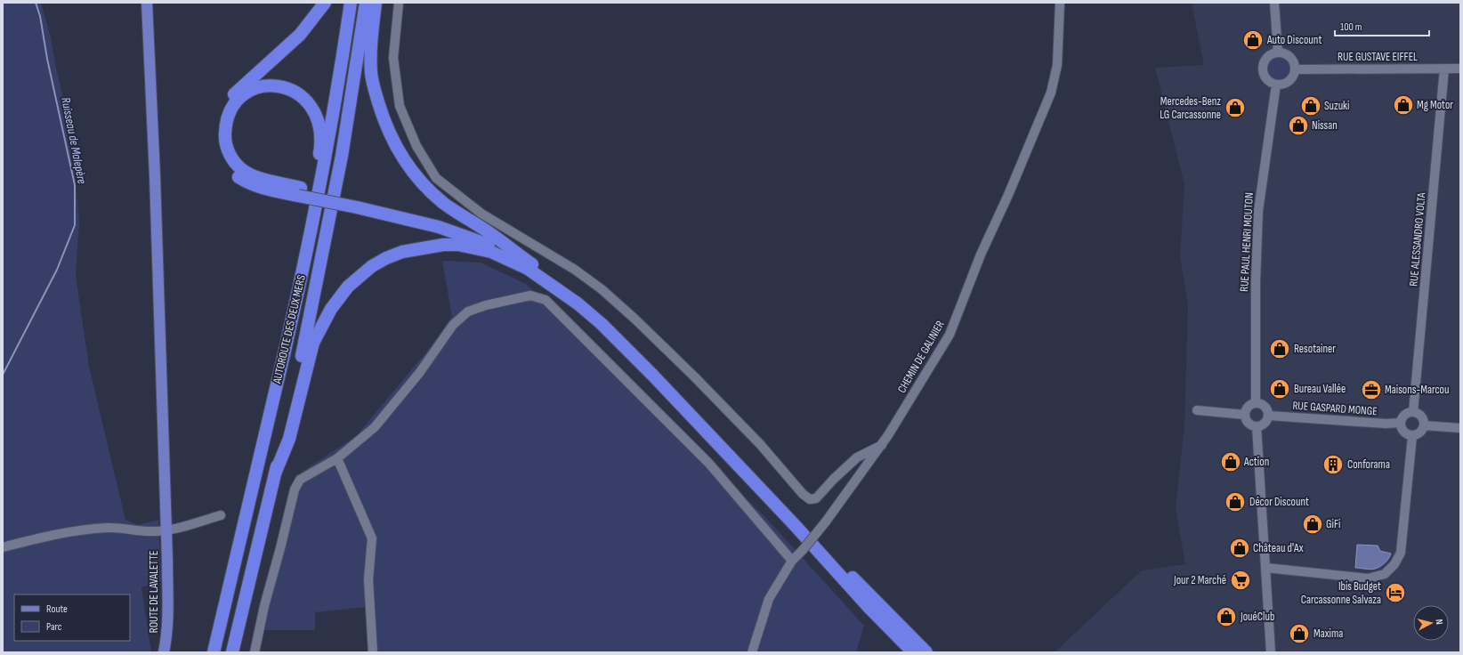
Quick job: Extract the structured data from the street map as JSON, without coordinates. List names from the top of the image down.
{
  "streets": {
    "highway": ["AUTOROUTE DES DEUX MERS"],
    "main road": ["ROUTE DE LAVALETTE"],
    "street": [
      "RUE GUSTAVE EIFFEL",
      "RUE ALESSANDRO VOLTA",
      "RUE PAUL HENRI MOUTON",
      "CHEMIN DE GALINIER",
      "RUE GASPARD MONGE"
    ]
  },
  "crossings": [
    ["RUE GUSTAVE EIFFEL", "RUE ALESSANDRO VOLTA"],
    ["RUE GUSTAVE EIFFEL", "RUE PAUL HENRI MOUTON"],
    ["RUE ALESSANDRO VOLTA", "RUE GASPARD MONGE"],
    ["RUE PAUL HENRI MOUTON", "RUE GASPARD MONGE"]
  ],
  "water": ["Ruisseau de Malepère"],
  "places": {
    "shop": [
      "Auto Discount",
      "Mg Motor",
      "Suzuki",
      "Mercedes-Benz LG Carcassonne",
      "Nissan",
      "Resotainer",
      "Bureau Vallée",
      "Action",
      "Décor Discount",
      "GiFi",
      "Château d'Ax",
      "JouéClub",
      "Maxima"
    ],
    "office": ["Maisons-Marcou"],
    "building": ["Conforama"],
    "supermarket": ["Jour 2 Marché"],
    "hotel": ["Ibis Budget Carcassonne Salvaza"]
  },
  "legend": ["Route", "Parc"],
  "scale_bar": "100 m",
  "north": "right"
}
